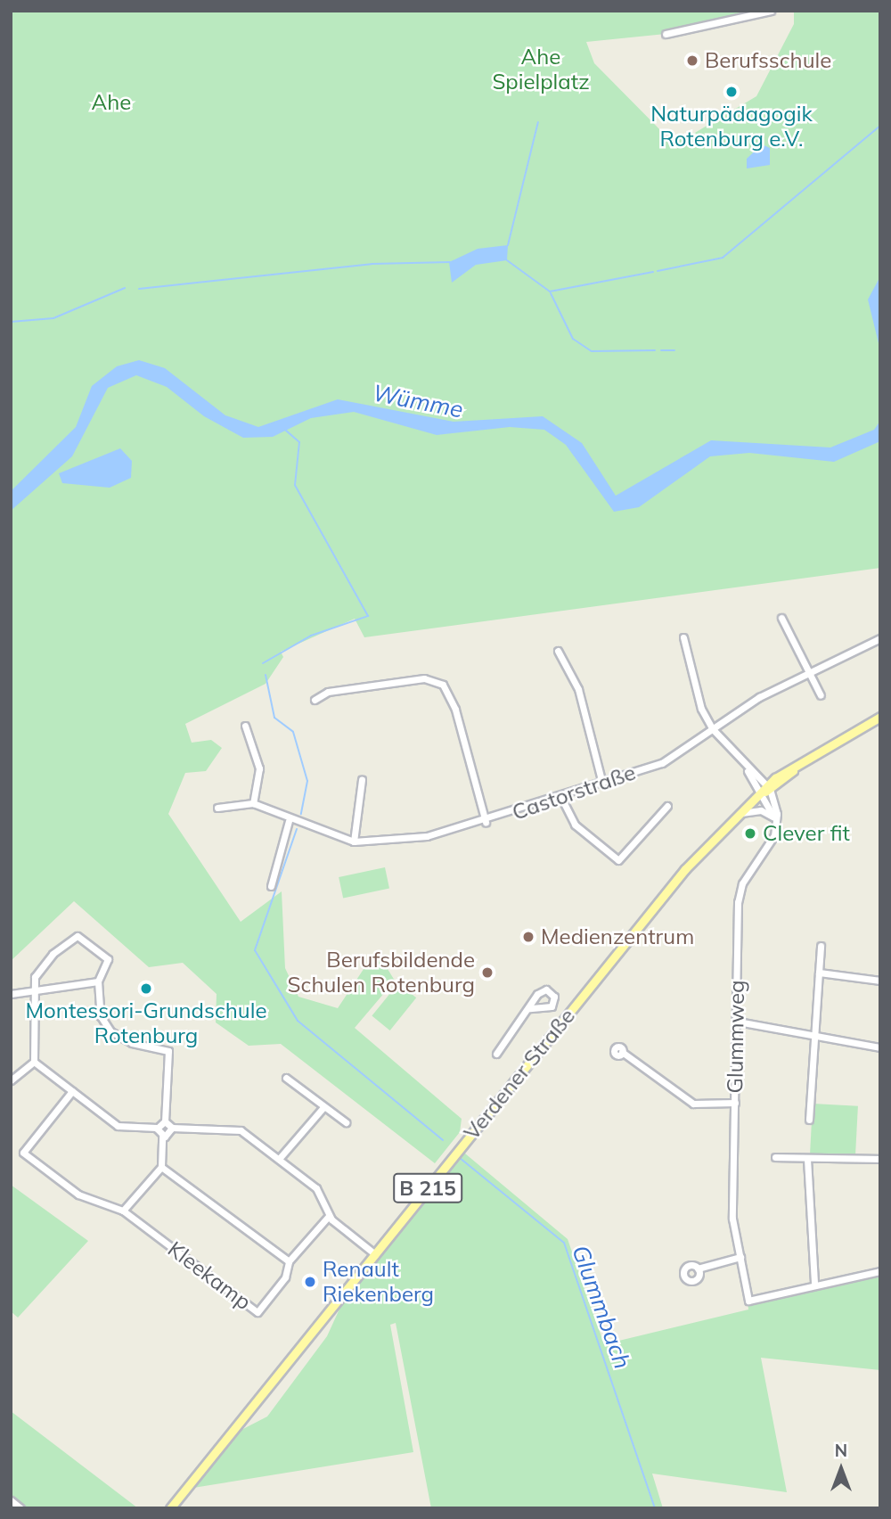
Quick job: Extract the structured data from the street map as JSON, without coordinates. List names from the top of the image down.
{
  "streets": {
    "main road": ["Verdener Straße", "B 215"],
    "street": ["Castorstraße", "Glummweg", "Kleekamp"]
  },
  "water": ["Wümme", "Glummbach"],
  "parks": ["Ahe Spielplatz", "Ahe"],
  "places": [
    "Berufsschule",
    "Naturpädagogik Rotenburg e.V.",
    "Clever fit",
    "Medienzentrum",
    "Berufsbildende Schulen Rotenburg",
    "Montessori-Grundschule Rotenburg",
    "Renault Riekenberg"
  ],
  "north": "top"
}
